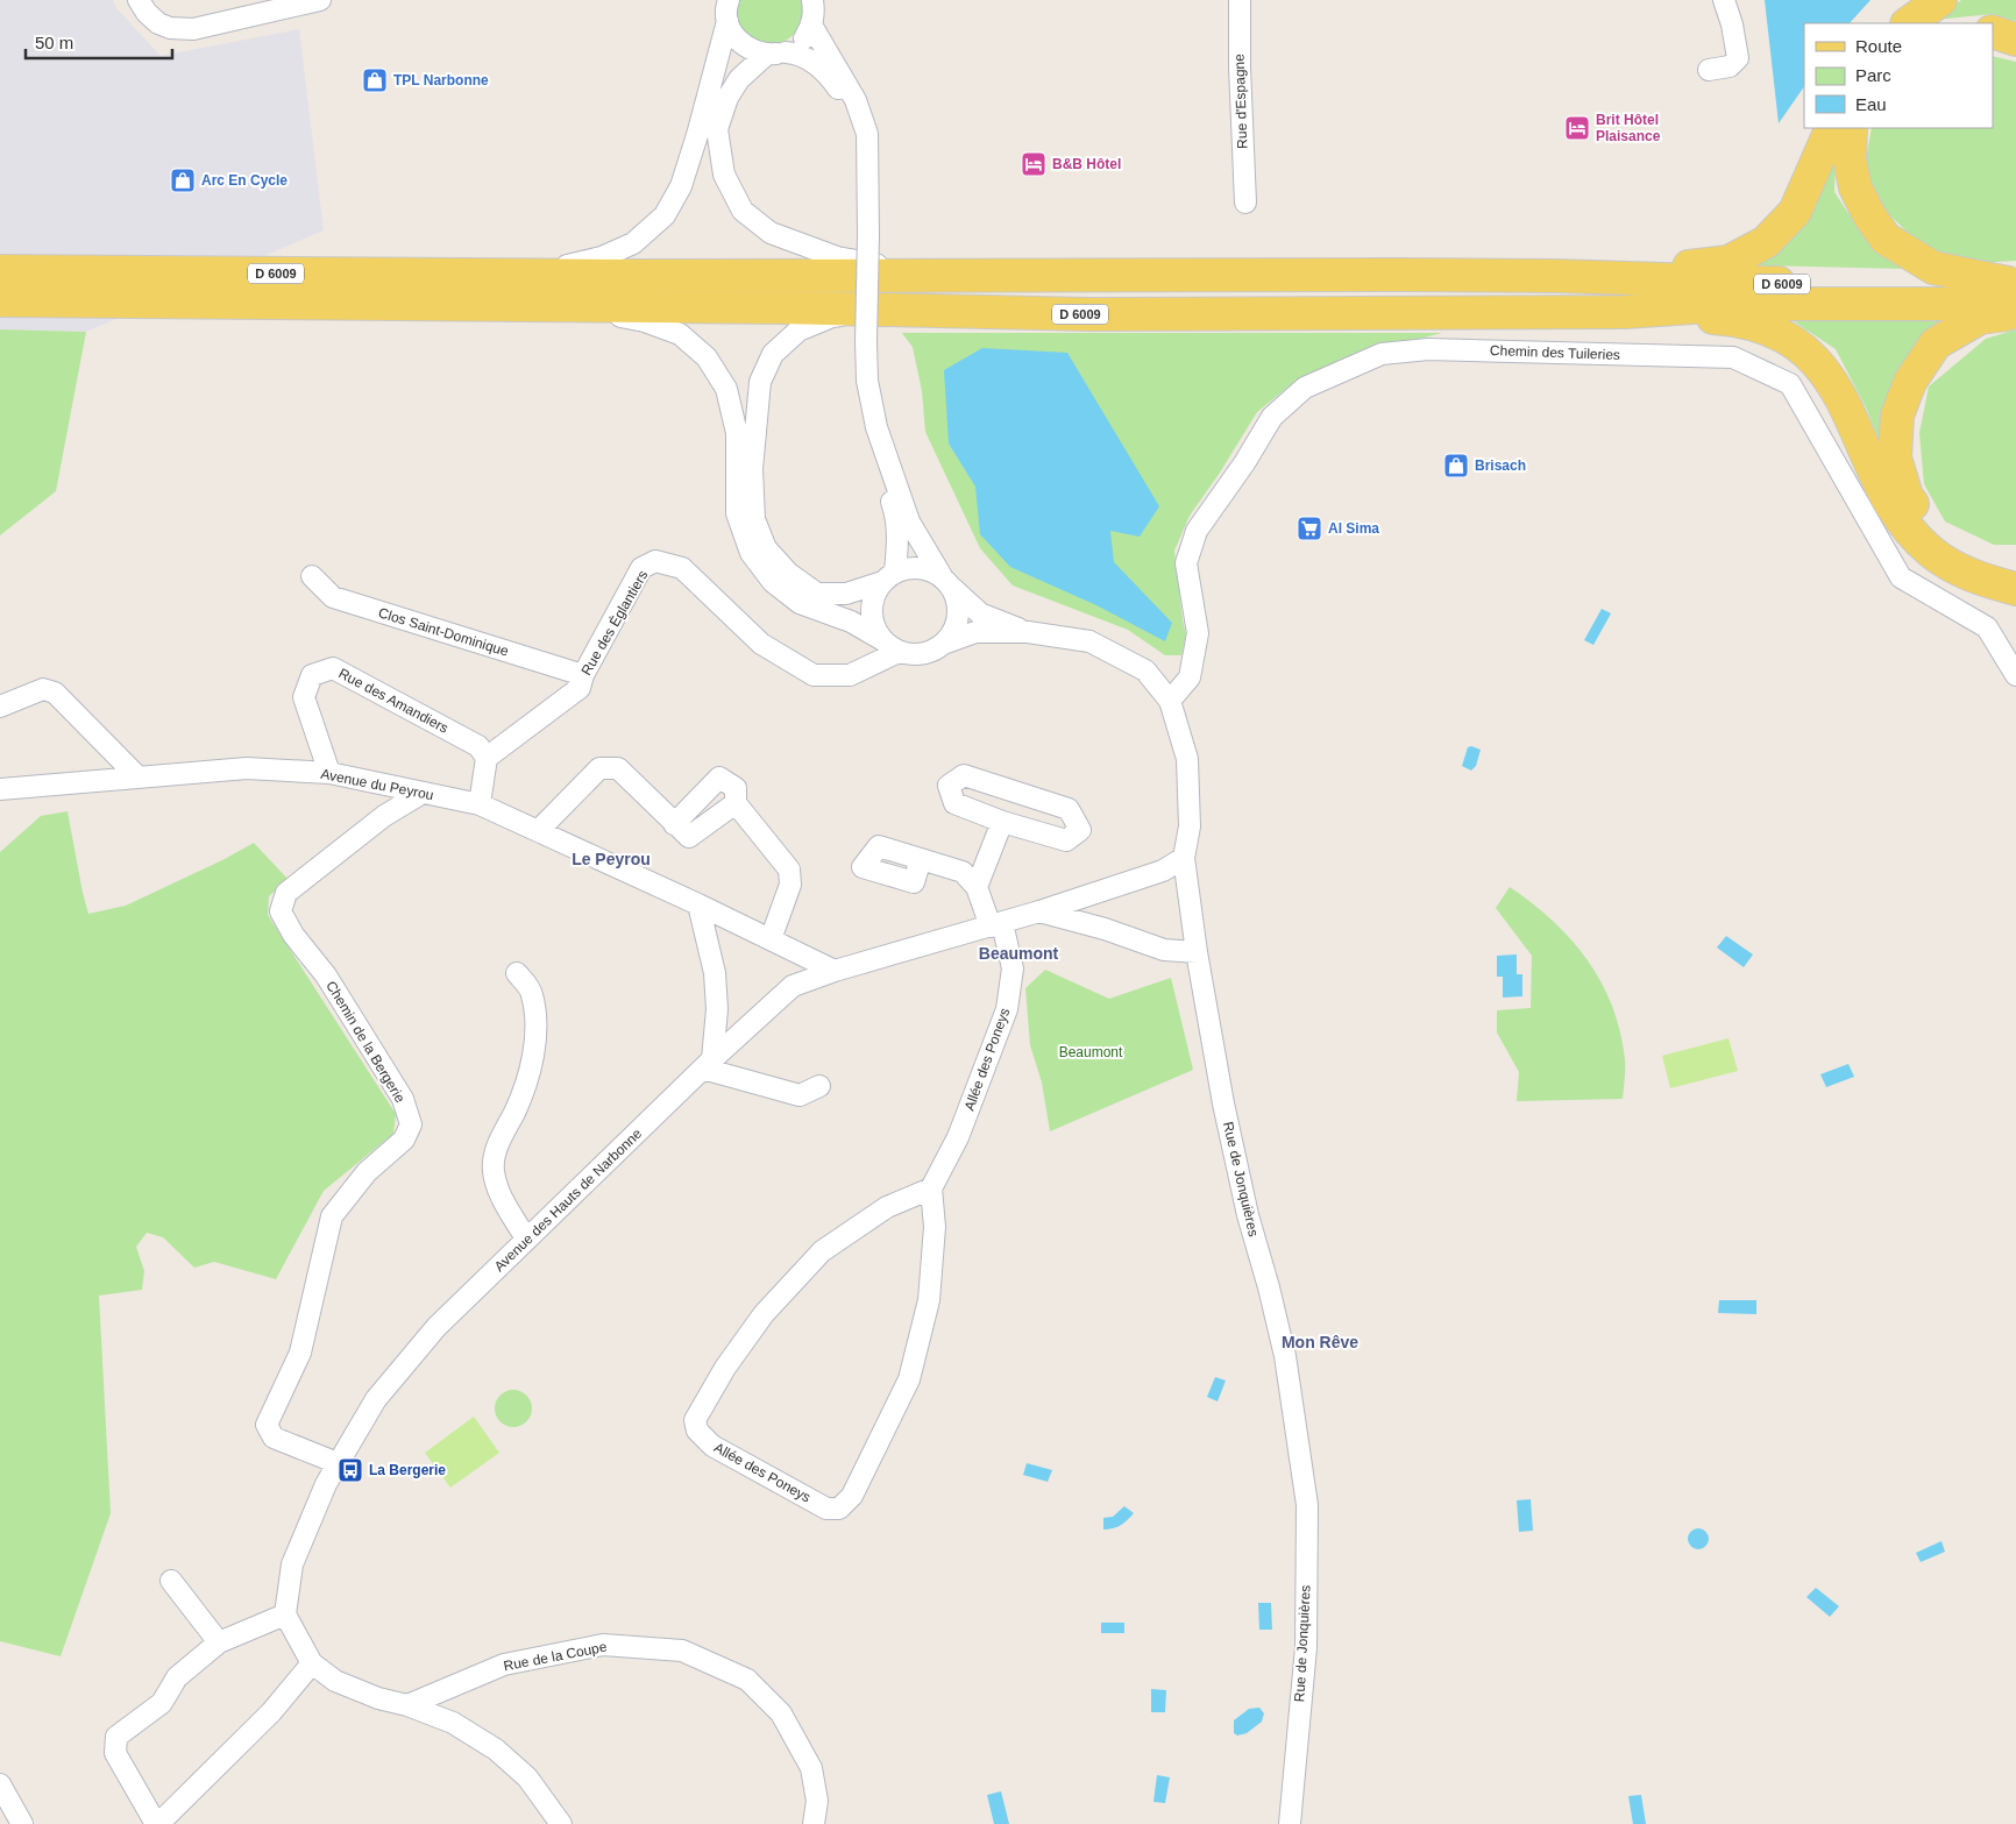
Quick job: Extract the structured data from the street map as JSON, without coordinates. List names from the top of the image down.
{
  "streets": {
    "main road": ["D 6009"],
    "street": [
      "Rue d'Espagne",
      "Chemin des Tuileries",
      "Rue des Églantiers",
      "Clos Saint-Dominique",
      "Rue des Amandiers",
      "Avenue du Peyrou",
      "Chemin de la Bergerie",
      "Allée des Poneys",
      "Rue de Jonquières",
      "Avenue des Hauts de Narbonne",
      "Rue de la Coupe"
    ]
  },
  "crossings": [
    ["Chemin des Tuileries", "Rue de Jonquières"],
    ["Rue des Églantiers", "Clos Saint-Dominique"],
    ["Rue des Églantiers", "Rue des Amandiers"],
    ["Rue des Églantiers", "Rue de Jonquières"],
    ["Rue des Amandiers", "Avenue du Peyrou"],
    ["Avenue du Peyrou", "Chemin de la Bergerie"],
    ["Avenue du Peyrou", "Avenue des Hauts de Narbonne"],
    ["Chemin de la Bergerie", "Avenue des Hauts de Narbonne"],
    ["Allée des Poneys", "Avenue des Hauts de Narbonne"],
    ["Rue de Jonquières", "Avenue des Hauts de Narbonne"]
  ],
  "districts": ["Le Peyrou", "Beaumont", "Mon Rêve"],
  "parks": ["Beaumont"],
  "places": {
    "shop": ["TPL Narbonne", "Arc En Cycle", "Brisach"],
    "hotel": ["Brit Hôtel Plaisance", "B&B Hôtel"],
    "supermarket": ["Al Sima"],
    "bus stop": ["La Bergerie"]
  },
  "legend": ["Route", "Parc", "Eau"],
  "scale_bar": "50 m"
}
